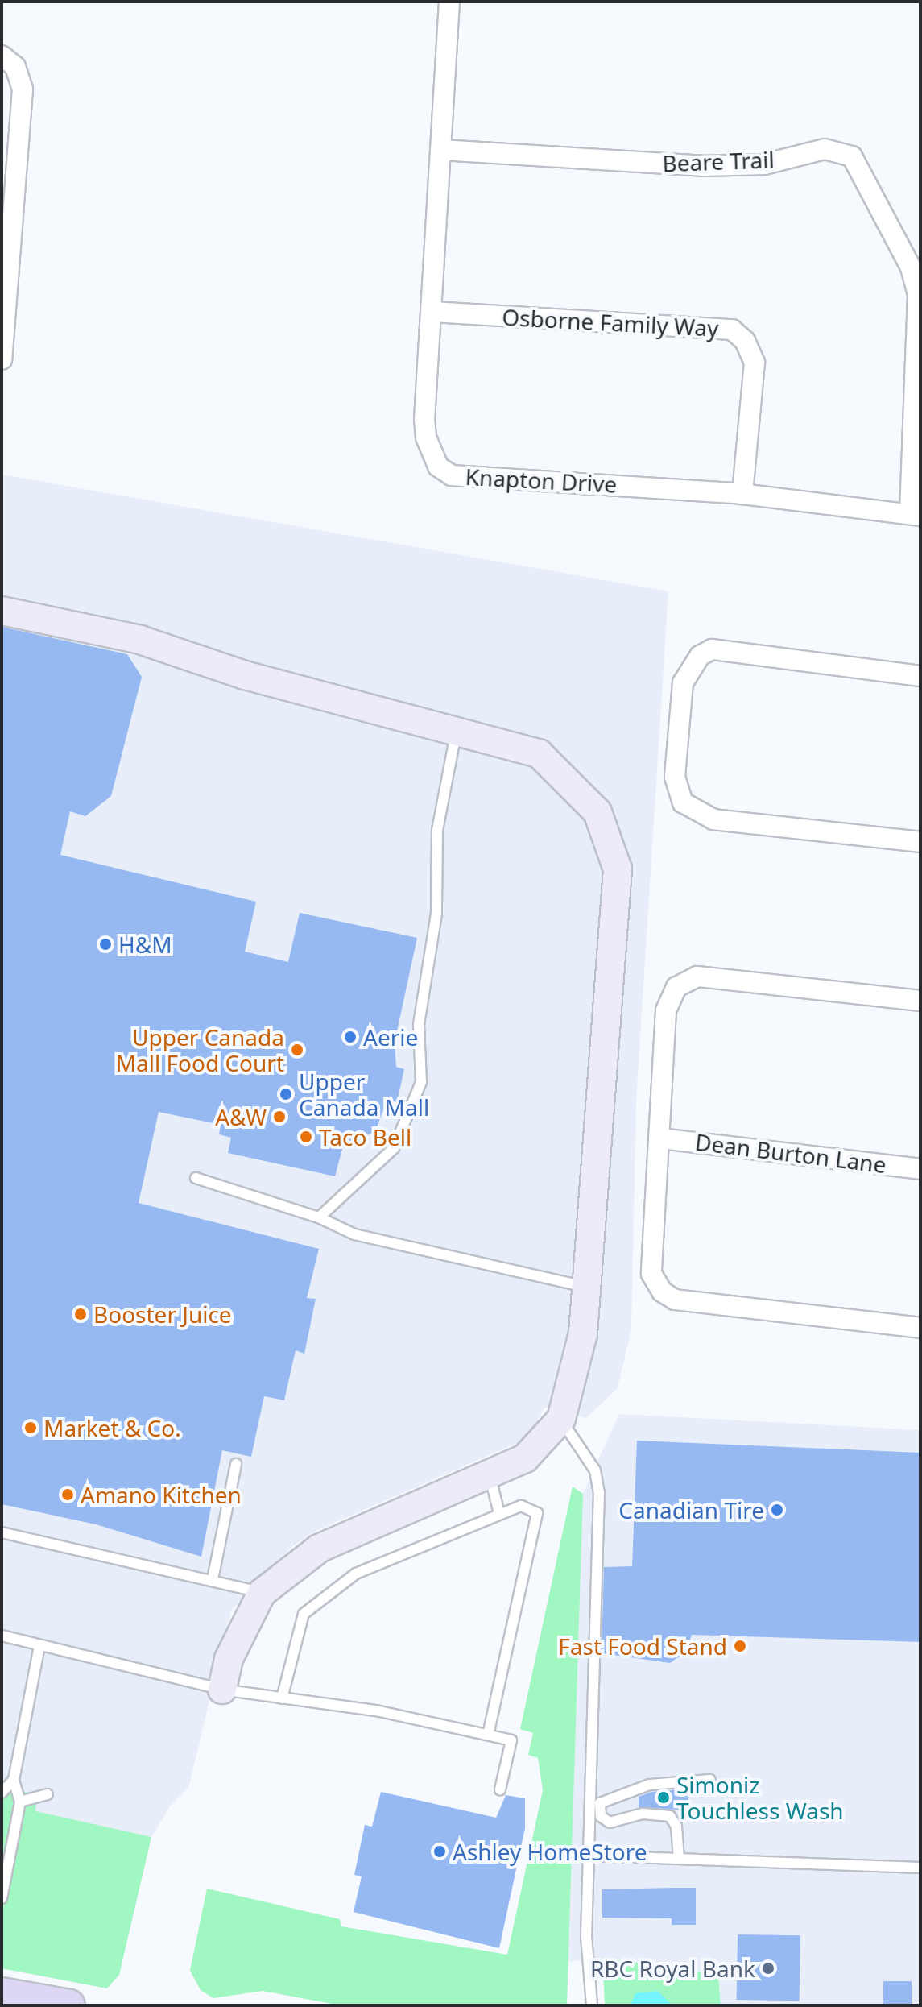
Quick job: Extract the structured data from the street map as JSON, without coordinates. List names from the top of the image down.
{
  "streets": {
    "street": [
      "Beare Trail",
      "Osborne Family Way",
      "Knapton Drive",
      "Dean Burton Lane"
    ]
  },
  "crossings": [
    ["Beare Trail", "Knapton Drive"],
    ["Osborne Family Way", "Knapton Drive"]
  ],
  "places": [
    "H&M",
    "Aerie",
    "Upper Canada Mall Food Court",
    "Upper Canada Mall",
    "A&W",
    "Taco Bell",
    "Booster Juice",
    "Market & Co.",
    "Amano Kitchen",
    "Canadian Tire",
    "Fast Food Stand",
    "Simoniz Touchless Wash",
    "Ashley HomeStore",
    "RBC Royal Bank"
  ]
}
